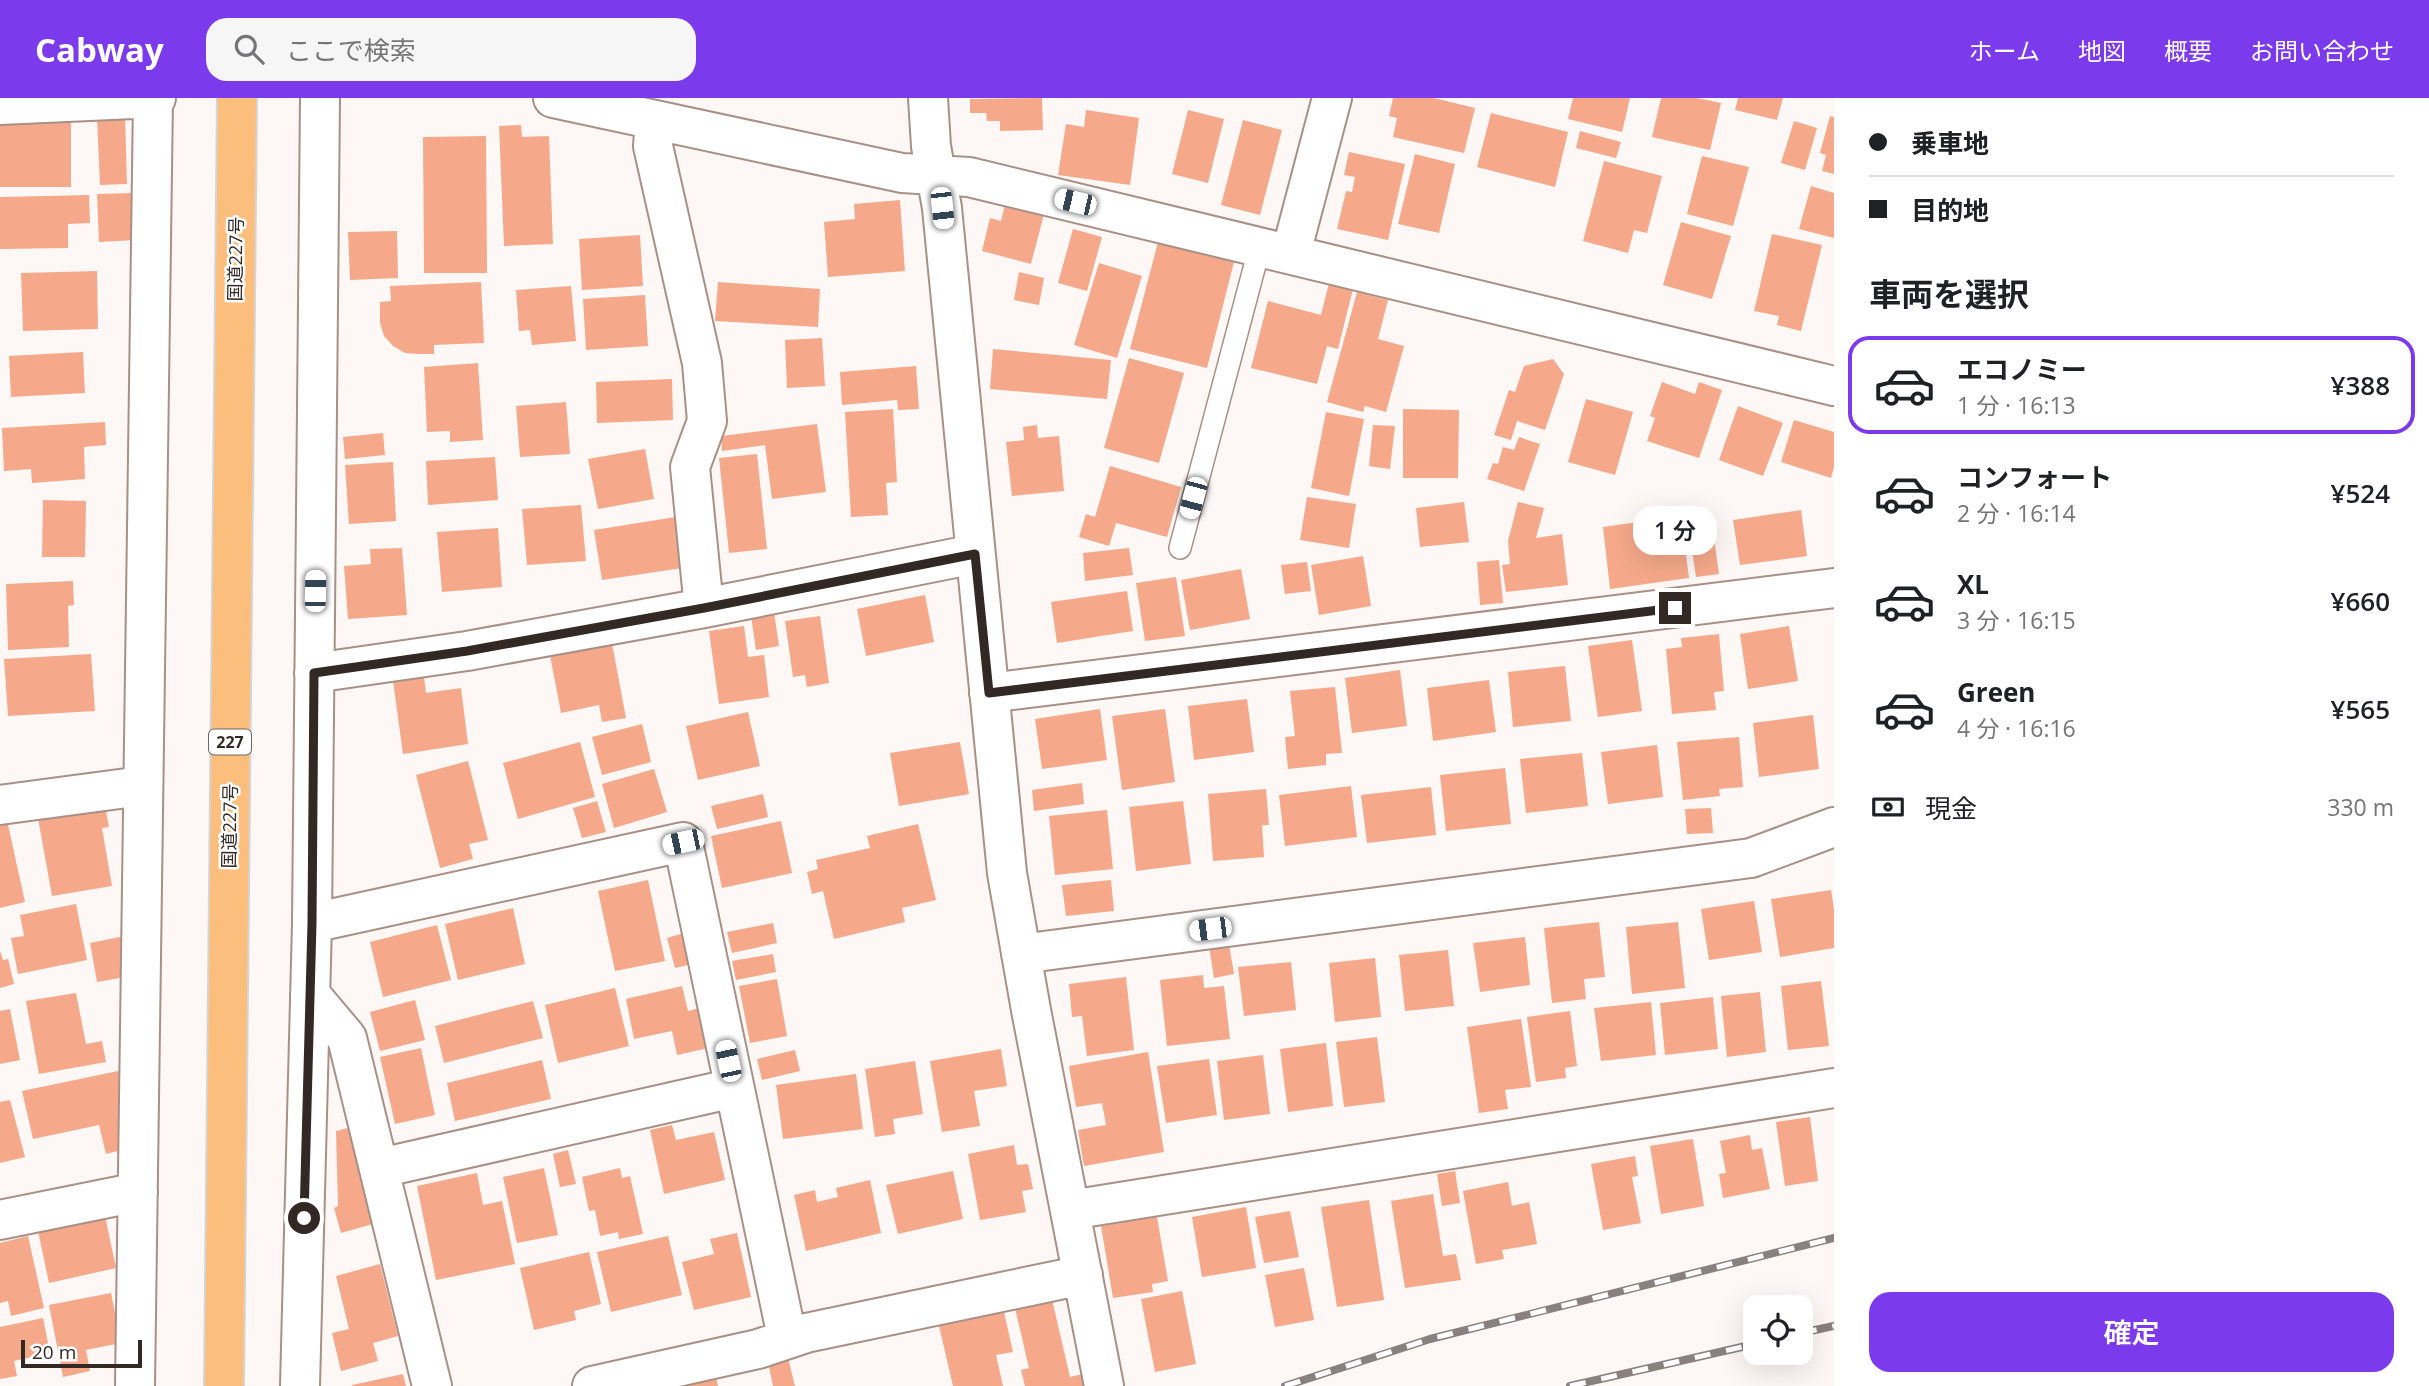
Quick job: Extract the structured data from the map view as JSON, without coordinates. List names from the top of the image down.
{
  "streets": {
    "highway": ["国道227号", "227"]
  },
  "scale_bar": "20 m",
  "page": {
    "header": "Cabway",
    "search": "ここで検索",
    "nav": [
      "ホーム",
      "地図",
      "概要",
      "お問い合わせ"
    ],
    "banner": ["乗車地", "目的地"],
    "heading": "車両を選択",
    "list": [
      {
        "name": "エコノミー",
        "note": "1 分 · 16:13",
        "value": "¥388"
      },
      {
        "name": "コンフォート",
        "note": "2 分 · 16:14",
        "value": "¥524"
      },
      {
        "name": "XL",
        "note": "3 分 · 16:15",
        "value": "¥660"
      },
      {
        "name": "Green",
        "note": "4 分 · 16:16",
        "value": "¥565"
      }
    ],
    "bubble": "1 分",
    "pay": ["現金", "330 m"],
    "buttons": "確定",
    "scale": "20 m"
  }
}
